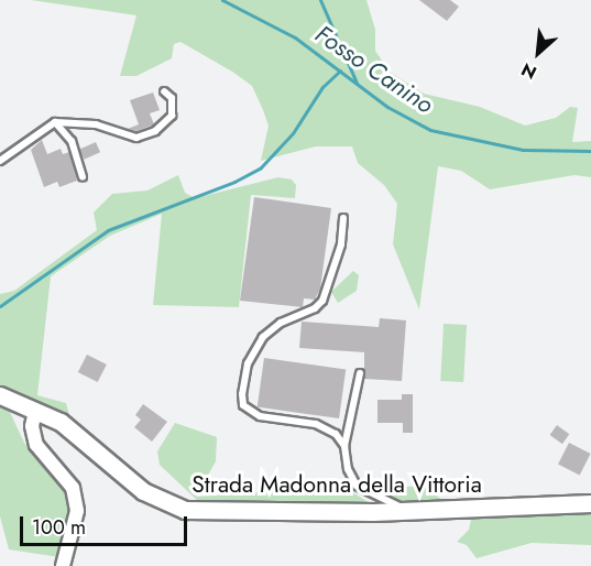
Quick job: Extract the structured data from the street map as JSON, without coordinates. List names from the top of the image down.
{
  "streets": {
    "street": ["Strada Madonna della Vittoria"]
  },
  "water": ["Fosso Canino"],
  "scale_bar": "100 m",
  "north": "bottom left"
}
